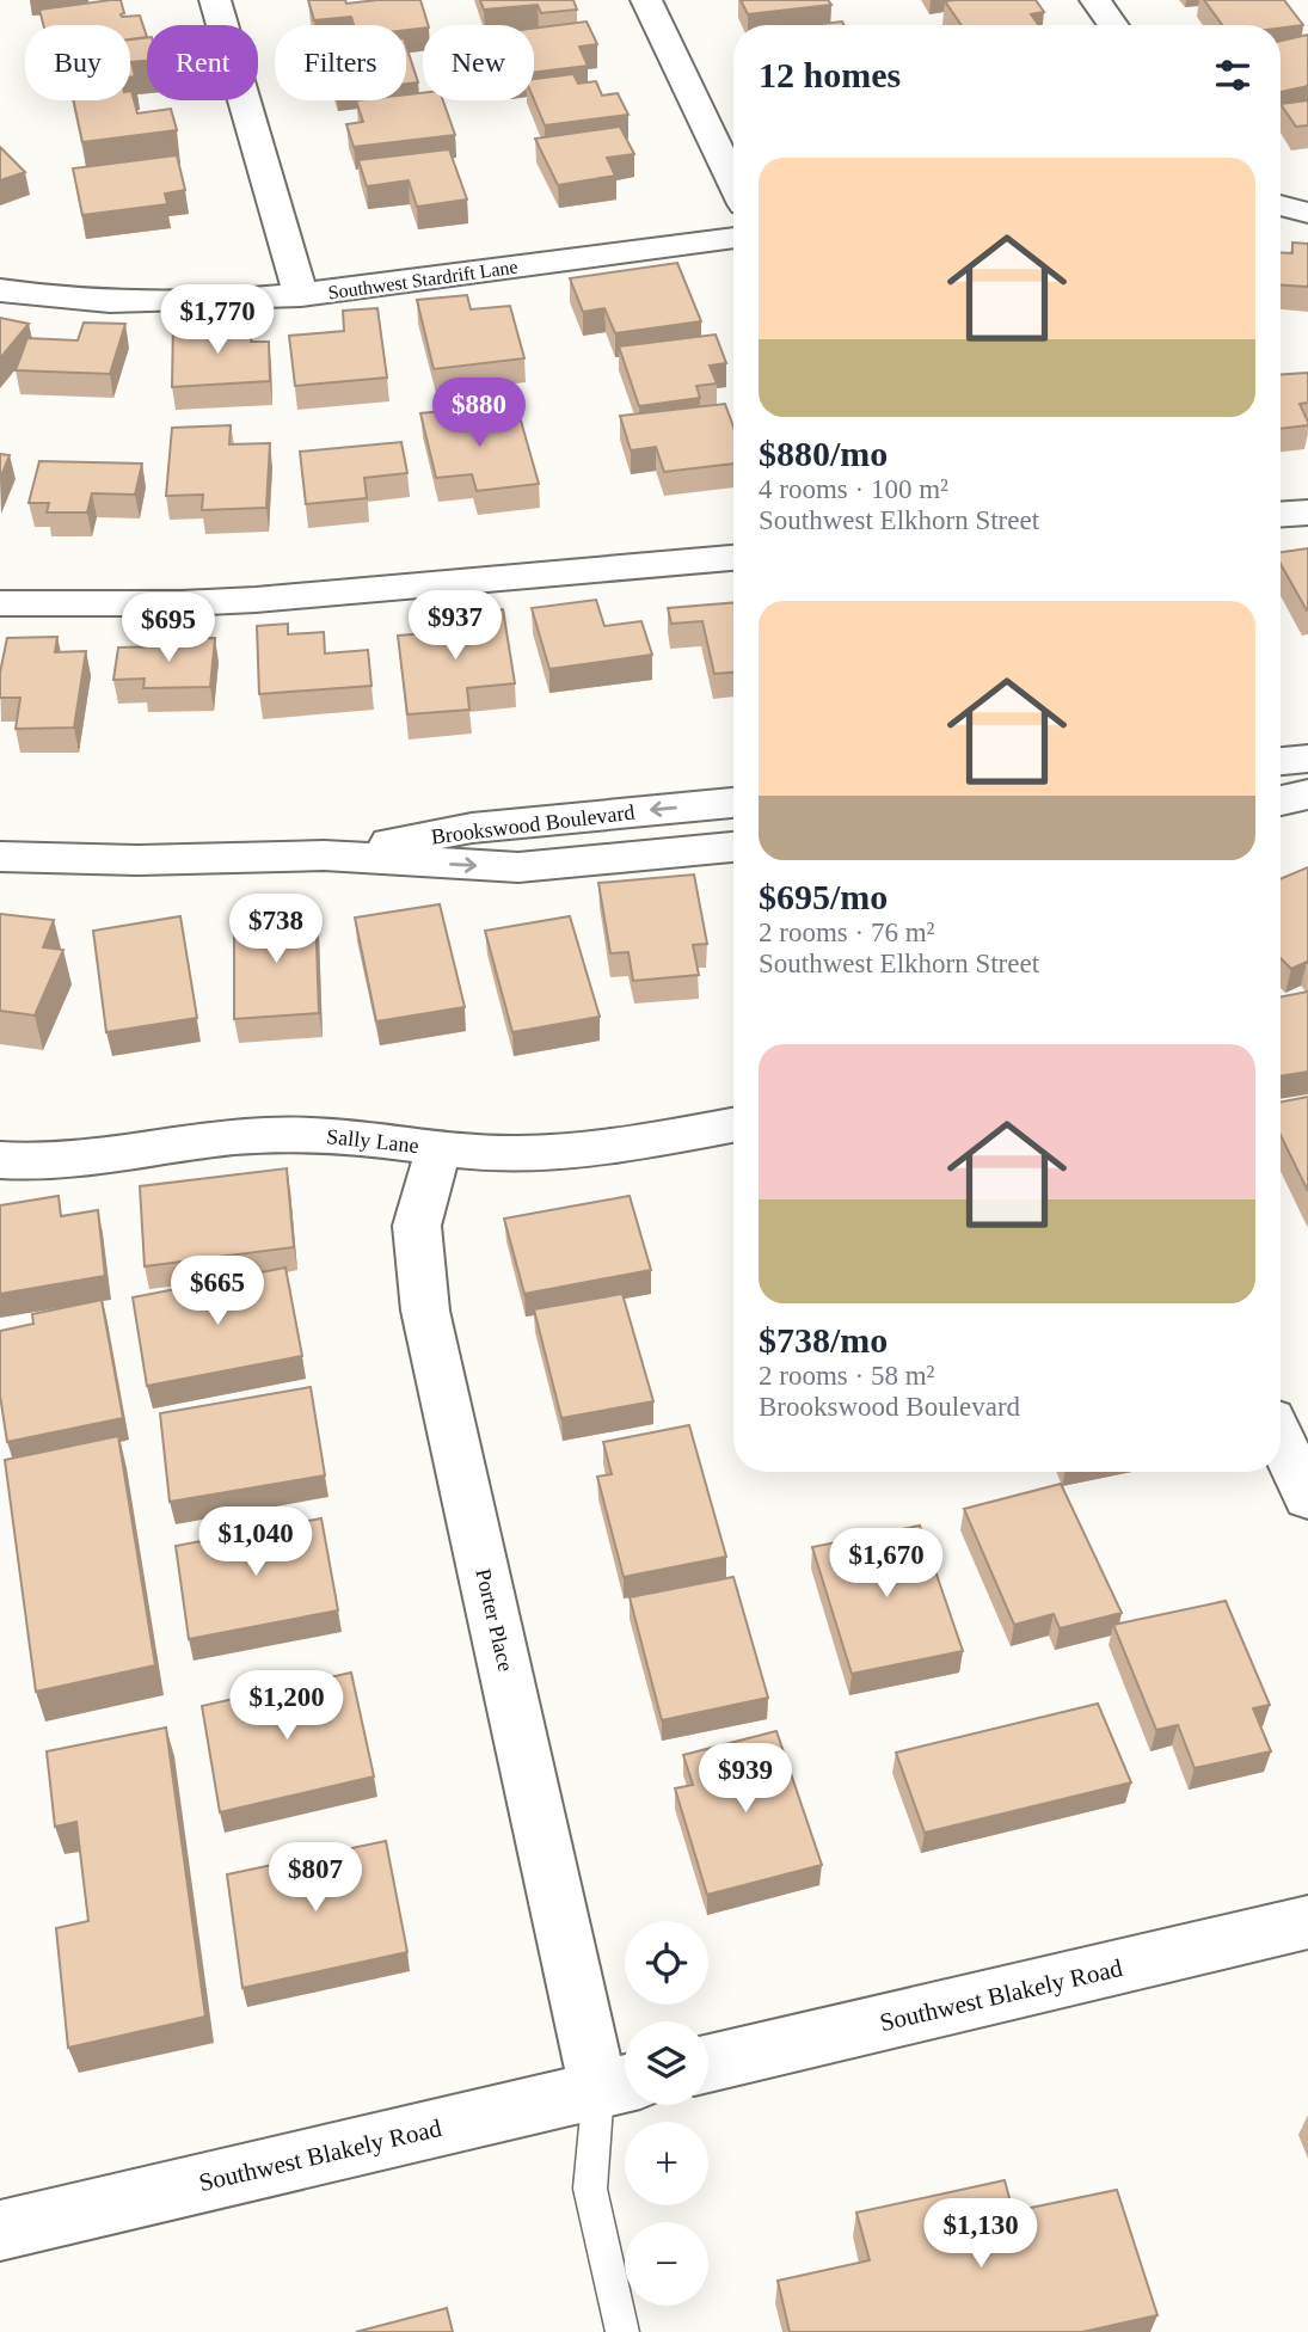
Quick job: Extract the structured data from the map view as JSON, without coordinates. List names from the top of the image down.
{
  "streets": {
    "street": [
      "Southwest Stardrift Lane",
      "Brookswood Boulevard",
      "Sally Lane",
      "Porter Place",
      "Southwest Blakely Road"
    ]
  },
  "crossings": [
    ["Sally Lane", "Porter Place"],
    ["Porter Place", "Southwest Blakely Road"]
  ],
  "page": {
    "chip": [
      "Buy",
      "Rent",
      "Filters",
      "New"
    ],
    "heading": "12 homes",
    "list": [
      {
        "name": "$880/mo",
        "note": "4 rooms · 100 m² · Southwest Elkhorn Street"
      },
      {
        "name": "$695/mo",
        "note": "2 rooms · 76 m² · Southwest Elkhorn Street"
      },
      {
        "name": "$738/mo",
        "note": "2 rooms · 58 m² · Brookswood Boulevard"
      }
    ],
    "price": [
      "$1,770",
      "$880",
      "$937",
      "$695",
      "$738",
      "$665",
      "$1,040",
      "$1,670",
      "$1,200",
      "$939",
      "$807",
      "$1,130"
    ],
    "map_buttons": ["+", "−"]
  }
}
